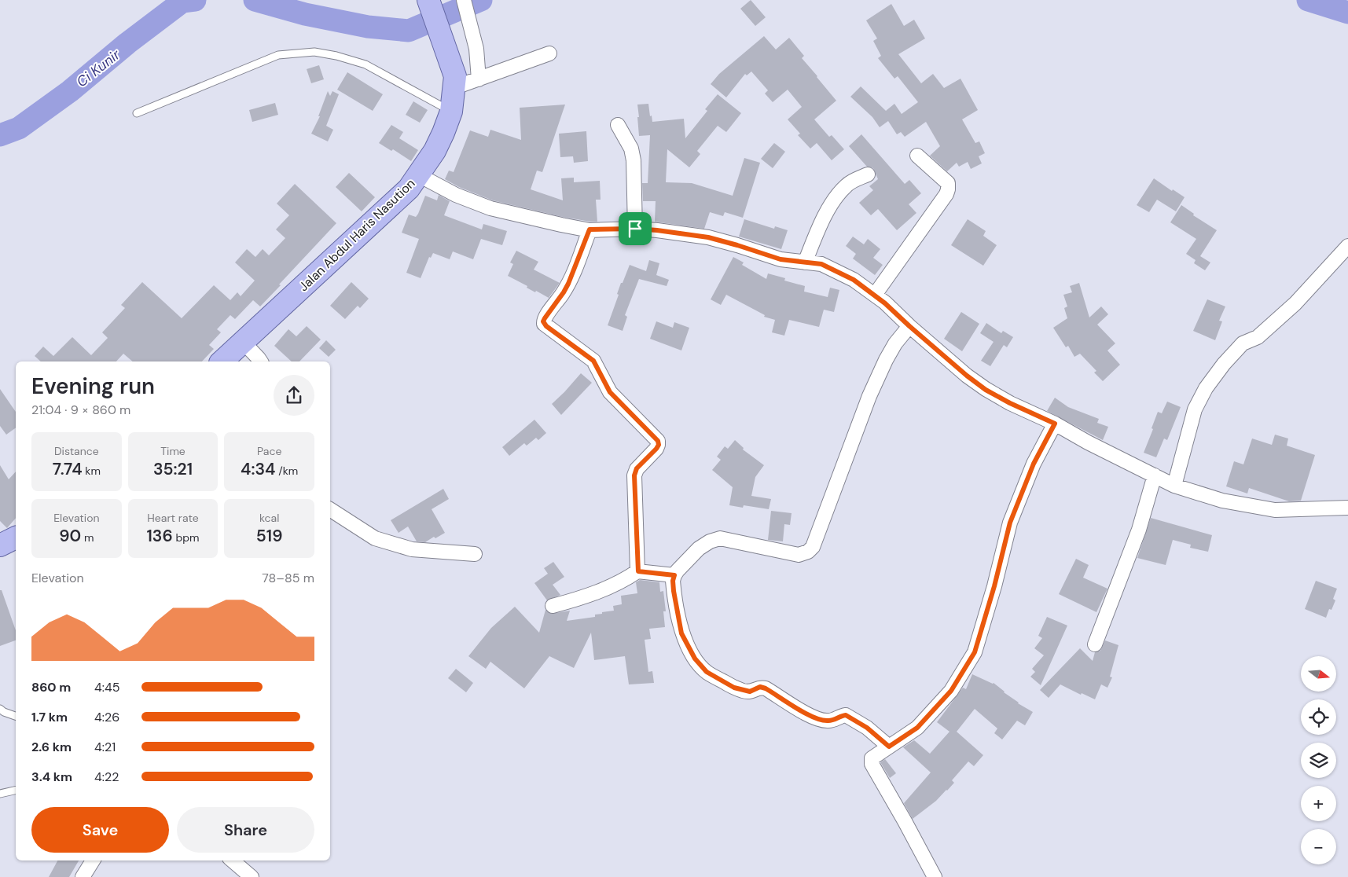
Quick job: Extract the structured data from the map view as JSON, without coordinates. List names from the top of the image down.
{
  "streets": {
    "main road": ["Jalan Abdul Haris Nasution"]
  },
  "water": ["Ci Kunir"],
  "north": "right",
  "page": {
    "heading": ["Evening run", "21:04 · 9 × 860 m"],
    "stats": [
      ["Distance", "7.74 km"],
      ["Time", "35:21"],
      ["Pace", "4:34 /km"],
      ["Elevation", "90 m"],
      ["Heart rate", "136 bpm"],
      ["kcal", "519"]
    ],
    "chart": ["Elevation", "78–85 m"],
    "map_buttons": ["+", "−"],
    "list": [
      {
        "name": "860 m",
        "note": "4:45"
      },
      {
        "name": "1.7 km",
        "note": "4:26"
      },
      {
        "name": "2.6 km",
        "note": "4:21"
      },
      {
        "name": "3.4 km",
        "note": "4:22"
      }
    ],
    "buttons": ["Save", "Share"]
  }
}
